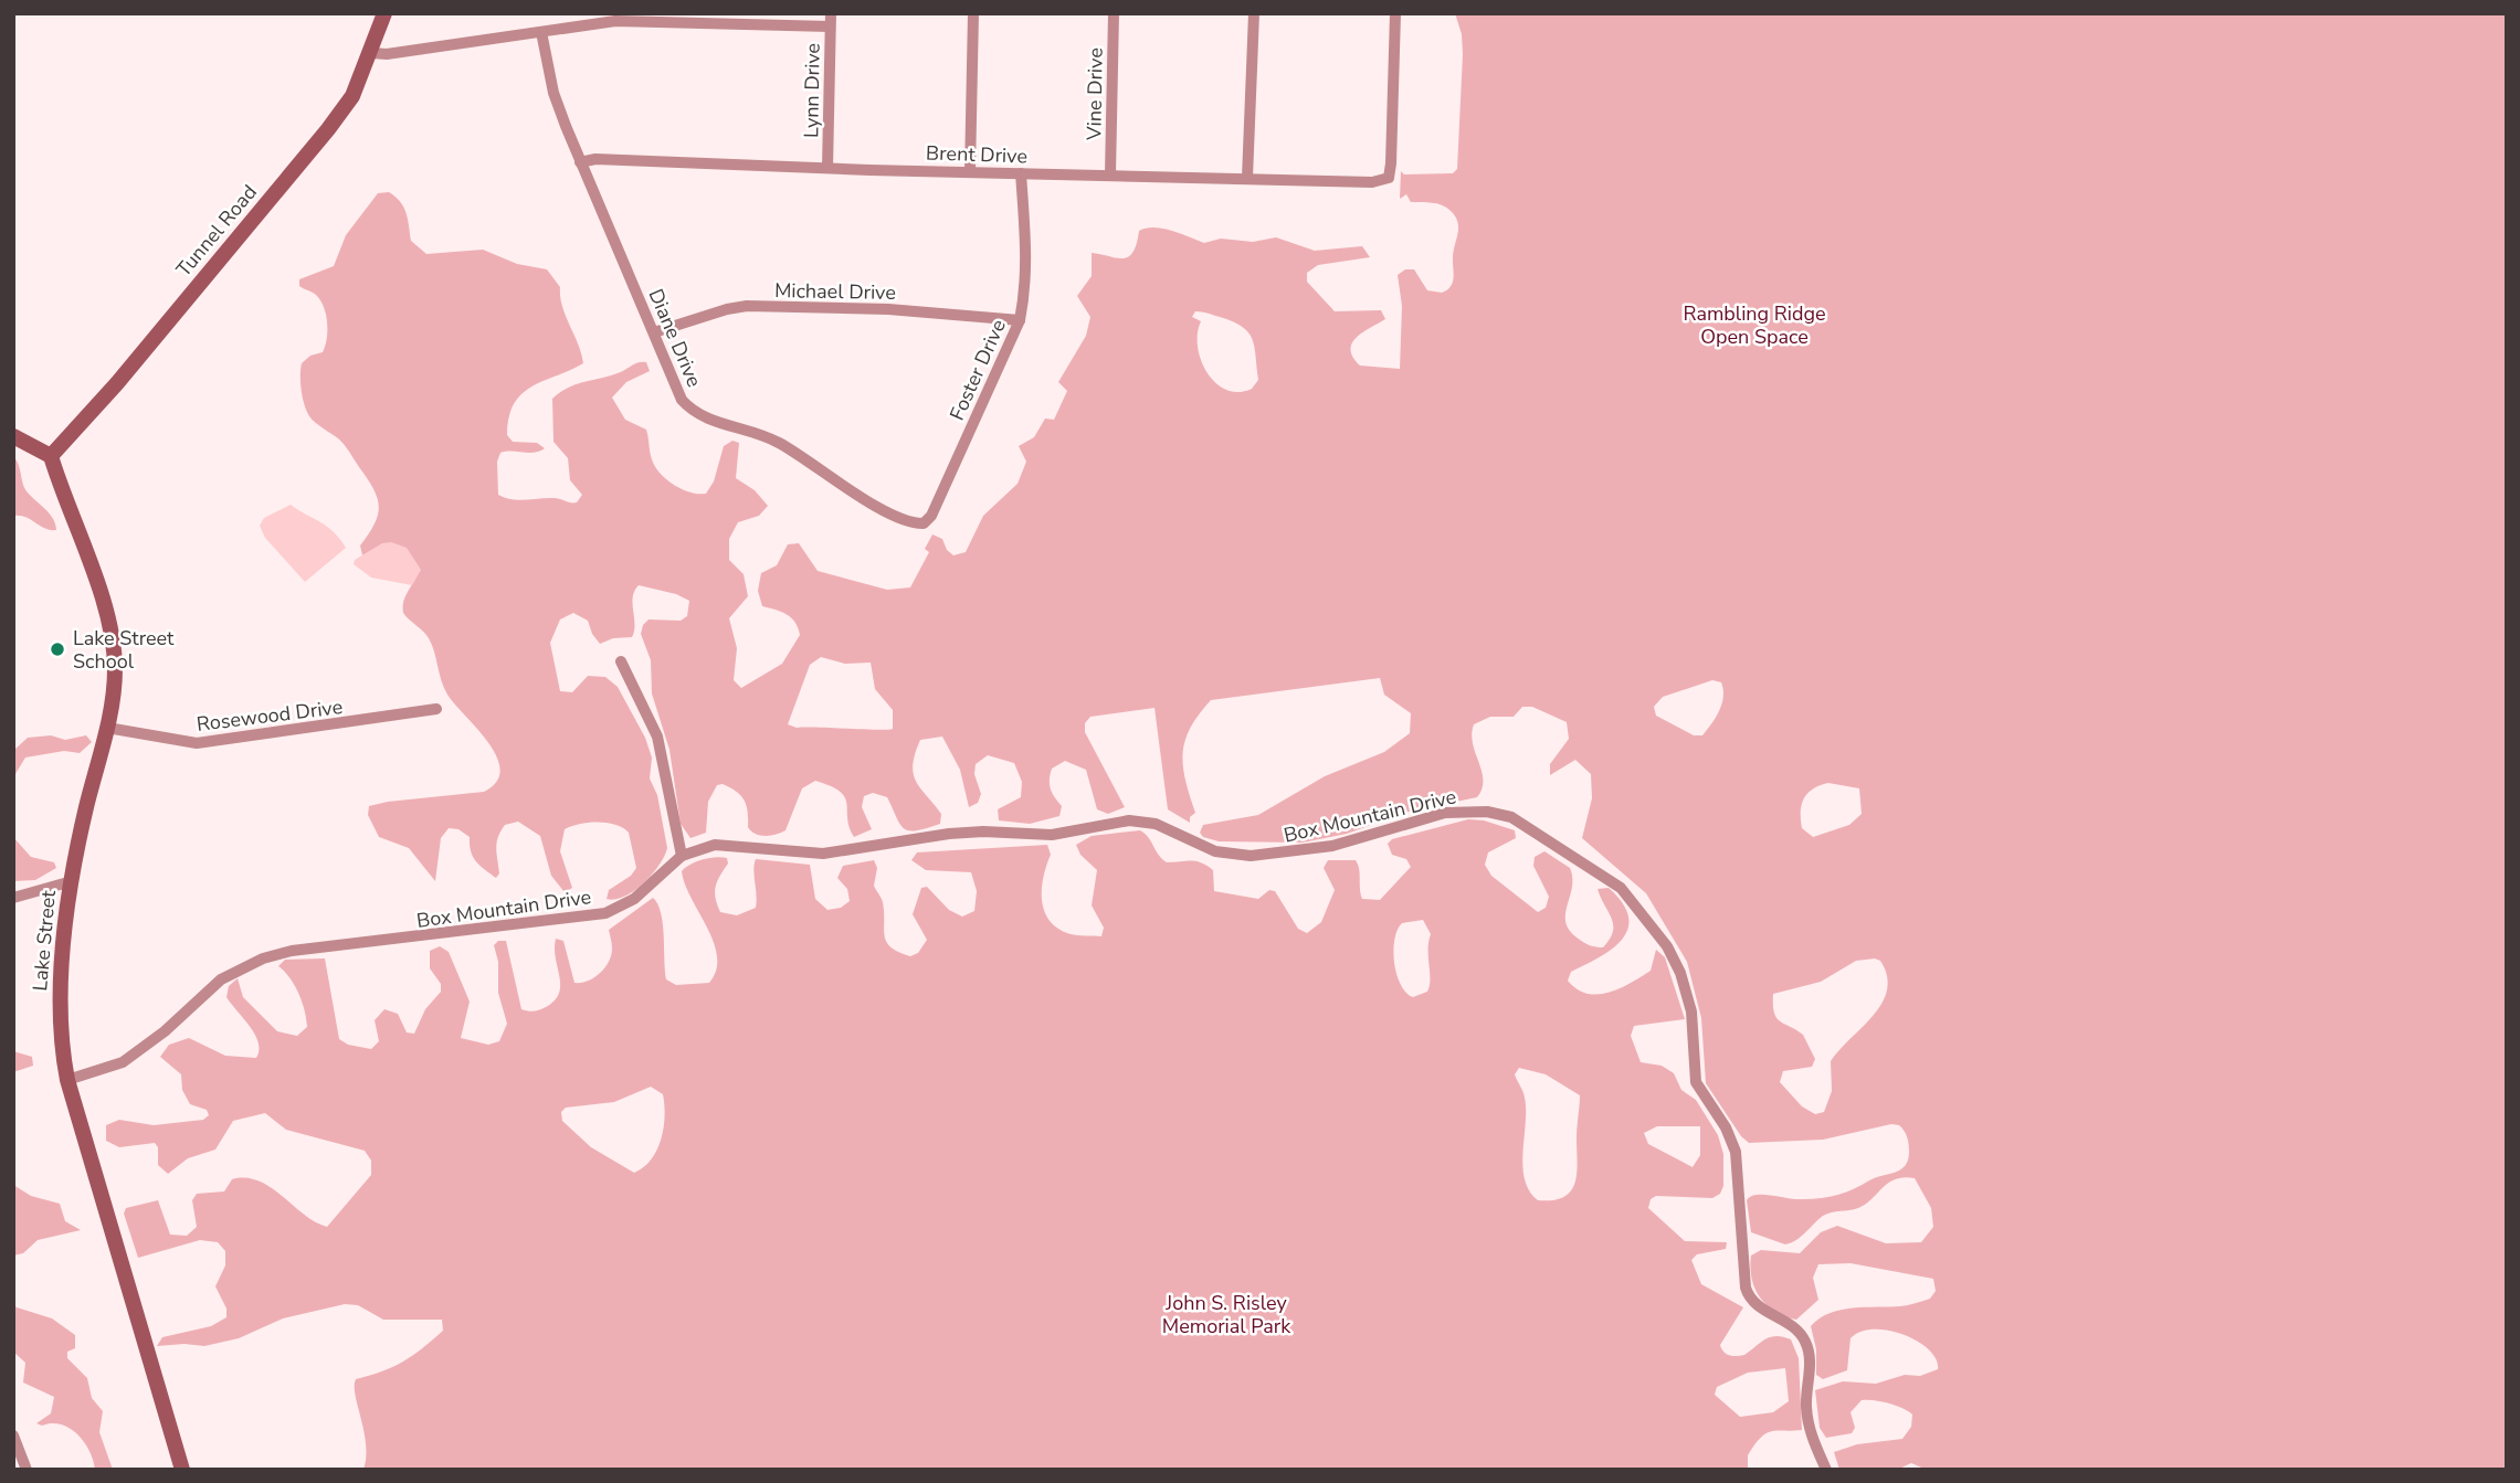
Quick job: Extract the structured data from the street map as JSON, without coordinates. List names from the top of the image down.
{
  "streets": {
    "main road": ["Tunnel Road", "Lake Street"],
    "street": [
      "Lynn Drive",
      "Vine Drive",
      "Brent Drive",
      "Michael Drive",
      "Diane Drive",
      "Foster Drive",
      "Rosewood Drive",
      "Box Mountain Drive"
    ]
  },
  "crossings": [
    ["Lynn Drive", "Brent Drive"],
    ["Vine Drive", "Brent Drive"],
    ["Brent Drive", "Diane Drive"],
    ["Brent Drive", "Foster Drive"],
    ["Tunnel Road", "Lake Street"],
    ["Michael Drive", "Diane Drive"],
    ["Michael Drive", "Foster Drive"],
    ["Diane Drive", "Foster Drive"],
    ["Rosewood Drive", "Lake Street"],
    ["Box Mountain Drive", "Lake Street"]
  ],
  "parks": ["Rambling Ridge Open Space", "John S. Risley Memorial Park"],
  "places": ["Lake Street School"]
}
